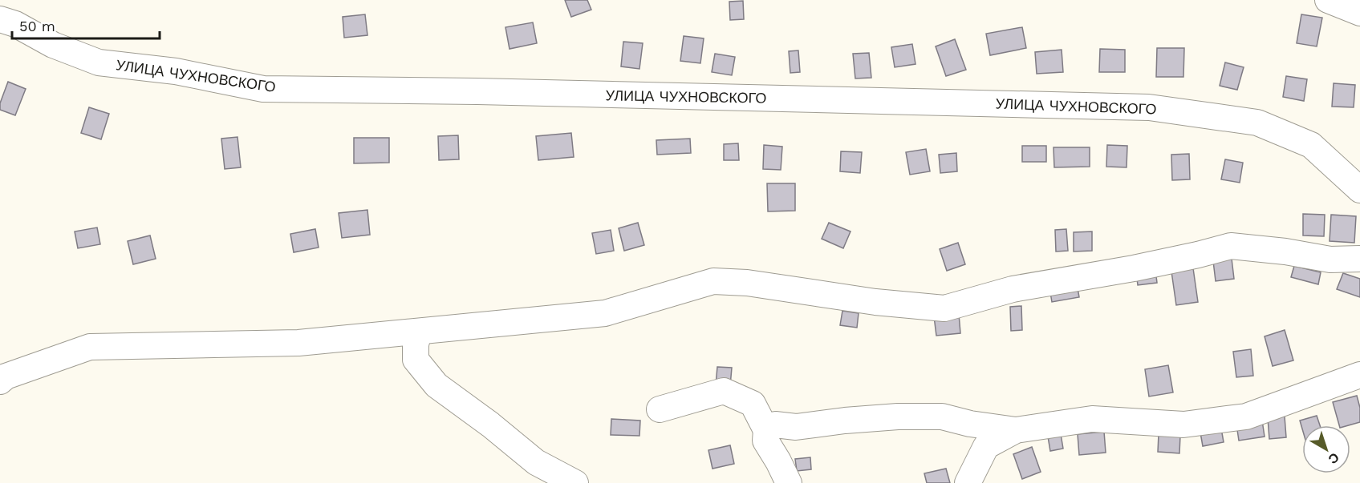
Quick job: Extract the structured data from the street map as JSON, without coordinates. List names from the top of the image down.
{
  "streets": {
    "street": ["УЛИЦА ЧУХНОВСКОГО"]
  },
  "scale_bar": "50 m",
  "north": "bottom right"
}
